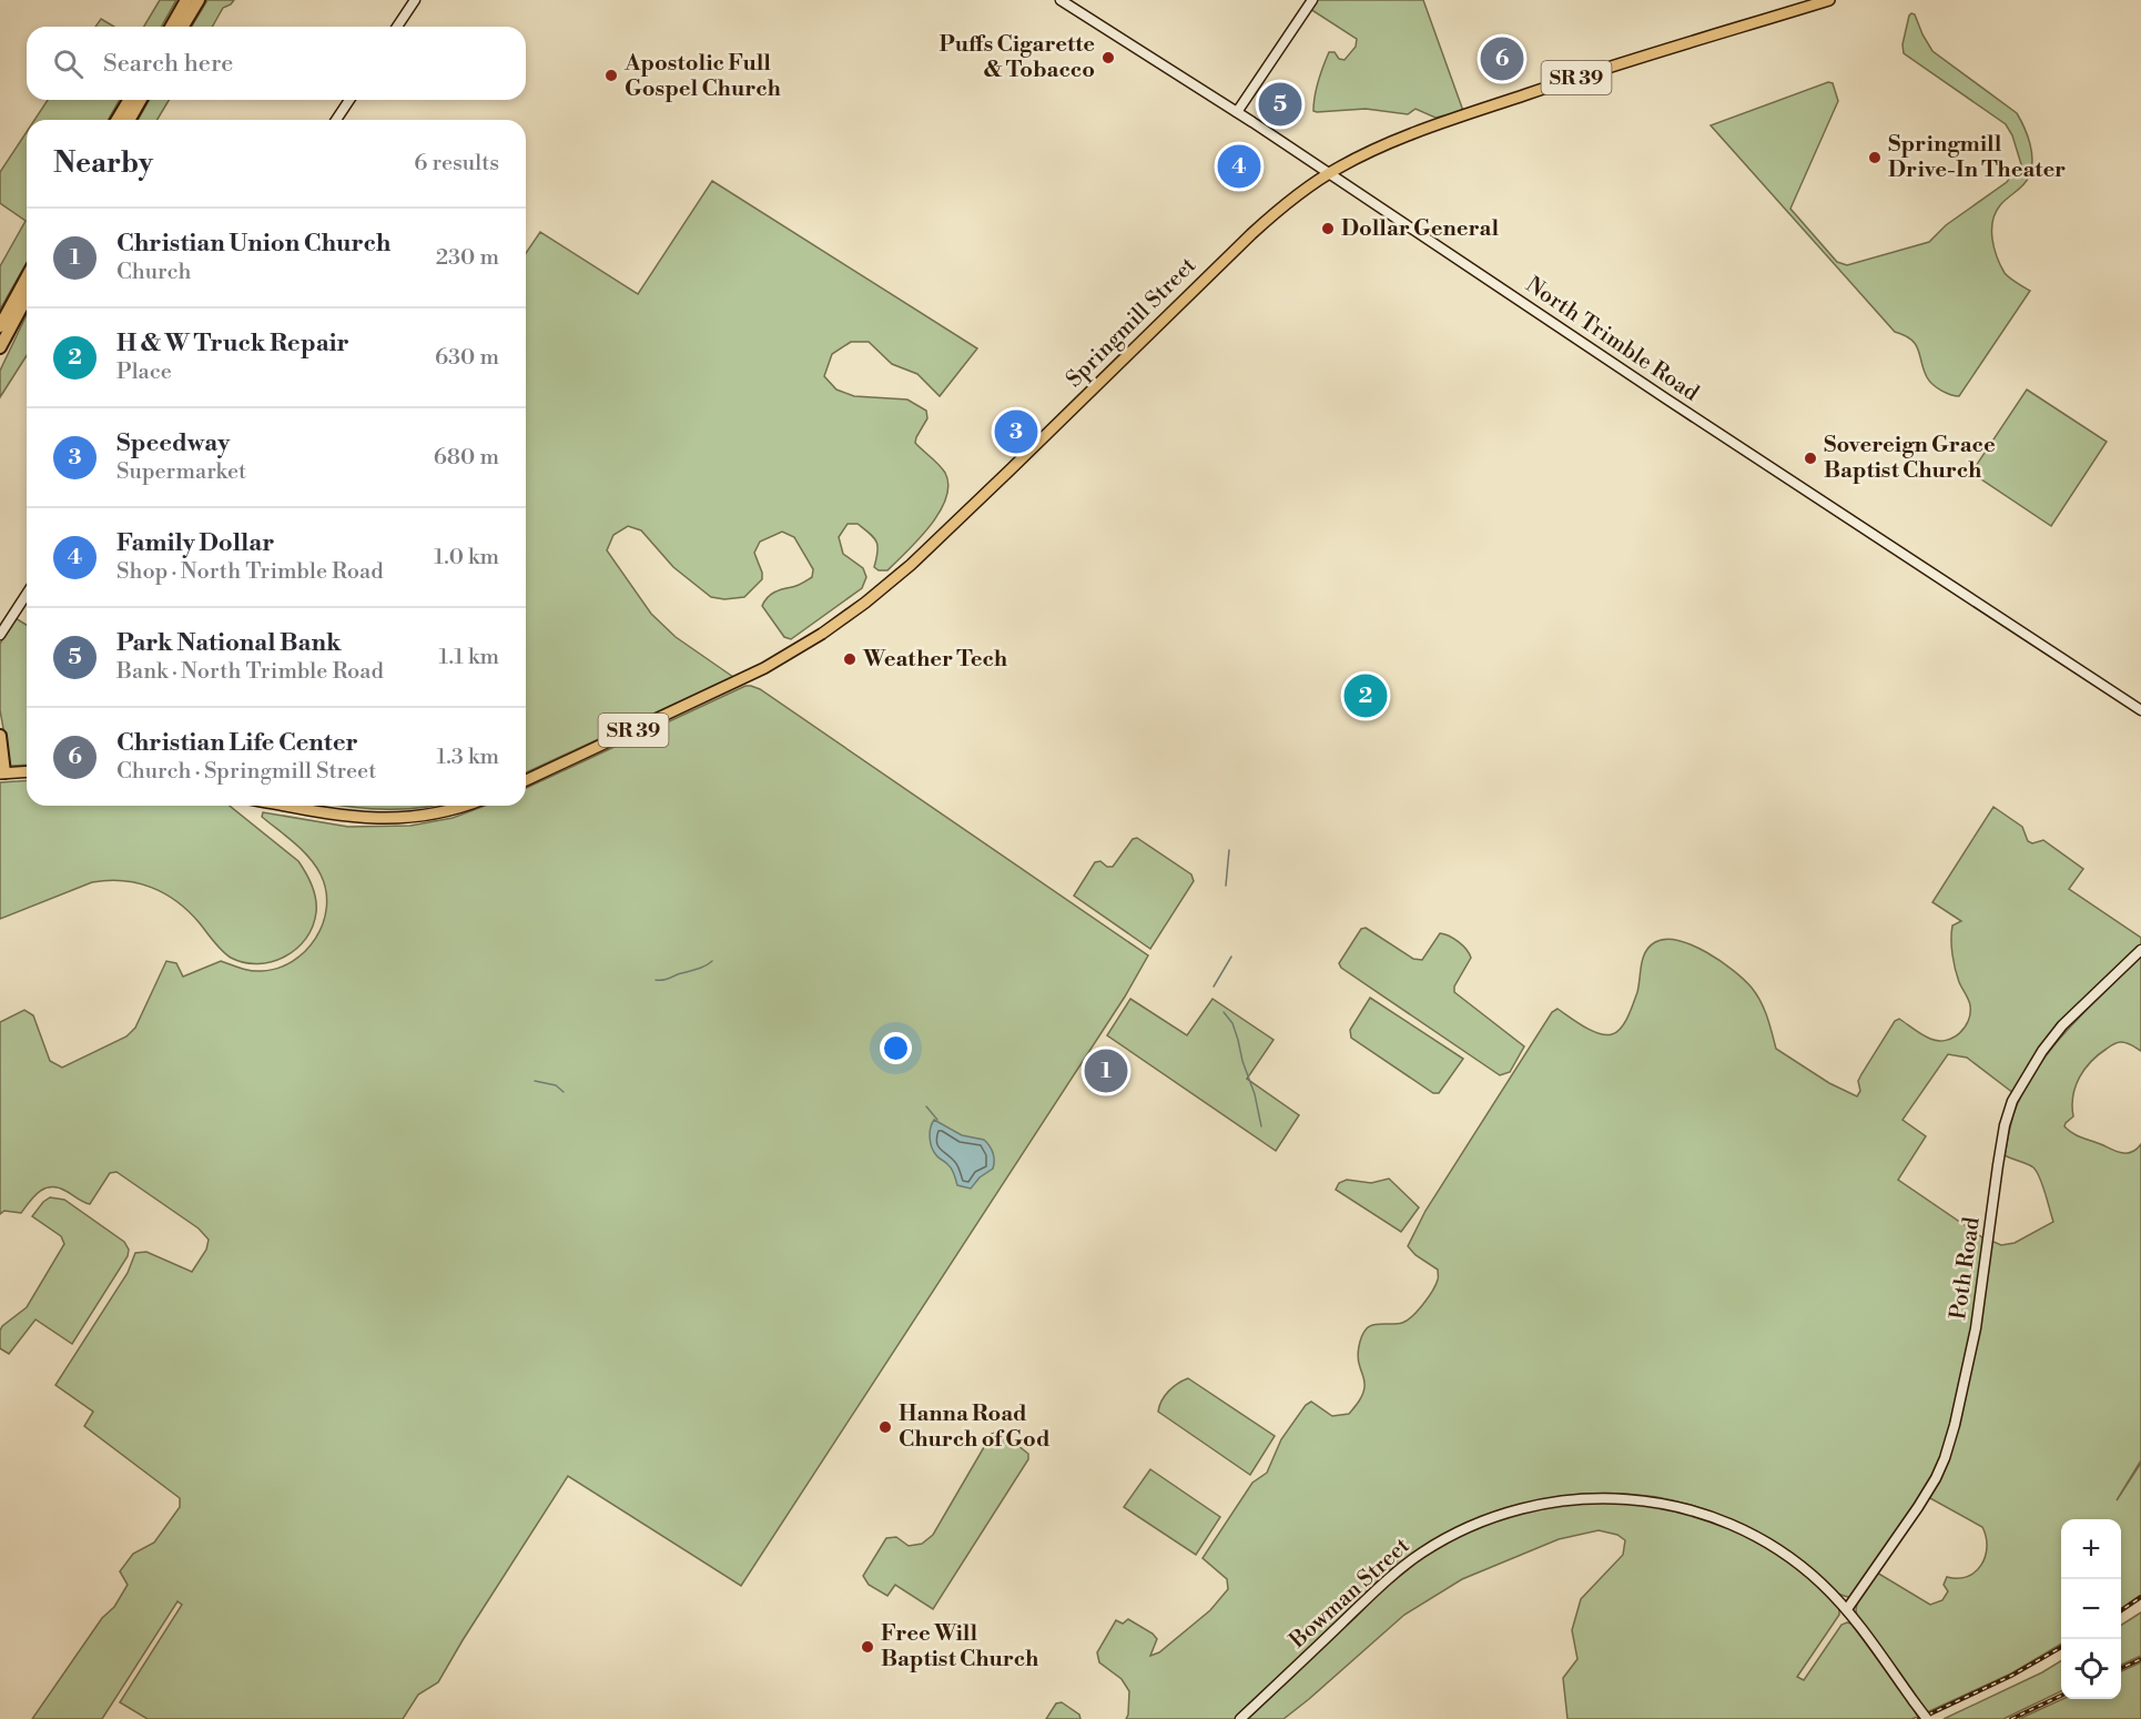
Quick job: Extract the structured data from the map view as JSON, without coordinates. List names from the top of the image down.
{
  "streets": {
    "main road": ["SR 39", "Springmill Street"],
    "street": ["North Trimble Road", "Poth Road", "Bowman Street"]
  },
  "crossings": [
    ["Springmill Street", "North Trimble Road"],
    ["Poth Road", "Bowman Street"]
  ],
  "places": [
    "Puffs Cigarette & Tobacco",
    "Apostolic Full Gospel Church",
    "Springmill Drive-In Theater",
    "Dollar General",
    "Sovereign Grace Baptist Church",
    "Weather Tech",
    "Hanna Road Church of God",
    "Free Will Baptist Church"
  ],
  "page": {
    "search": "Search here",
    "pins": [
      "6",
      "5",
      "4",
      "3",
      "2",
      "1"
    ],
    "heading": ["Nearby", "6 results"],
    "list": [
      {
        "mark": "1",
        "name": "Christian Union Church",
        "note": "Church",
        "value": "230 m"
      },
      {
        "mark": "2",
        "name": "H & W Truck Repair",
        "note": "Place",
        "value": "630 m"
      },
      {
        "mark": "3",
        "name": "Speedway",
        "note": "Supermarket",
        "value": "680 m"
      },
      {
        "mark": "4",
        "name": "Family Dollar",
        "note": "Shop · North Trimble Road",
        "value": "1.0 km"
      },
      {
        "mark": "5",
        "name": "Park National Bank",
        "note": "Bank · North Trimble Road",
        "value": "1.1 km"
      },
      {
        "mark": "6",
        "name": "Christian Life Center",
        "note": "Church · Springmill Street",
        "value": "1.3 km"
      }
    ],
    "map_buttons": ["+", "−"]
  }
}
